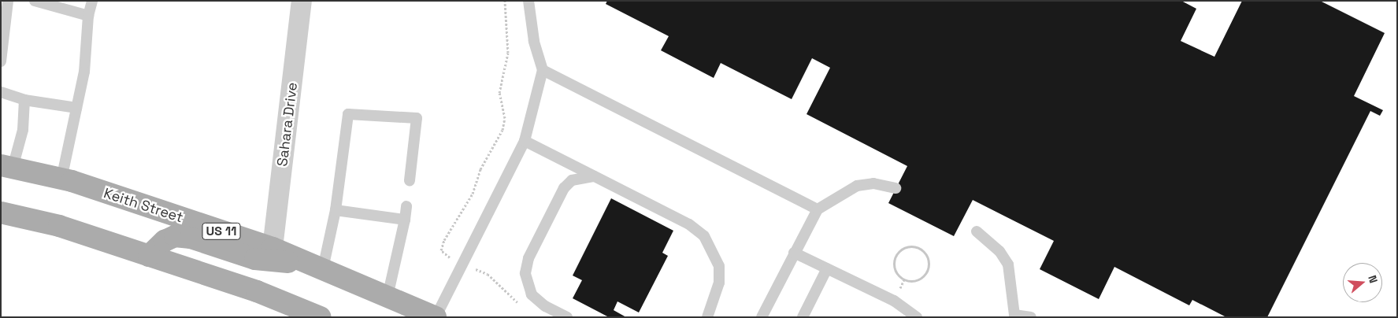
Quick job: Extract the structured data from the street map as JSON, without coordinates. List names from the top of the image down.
{
  "streets": {
    "main road": ["Keith Street", "US 11"],
    "street": ["Sahara Drive"]
  },
  "crossings": [
    ["Sahara Drive", "Keith Street"]
  ],
  "north": "right"
}
